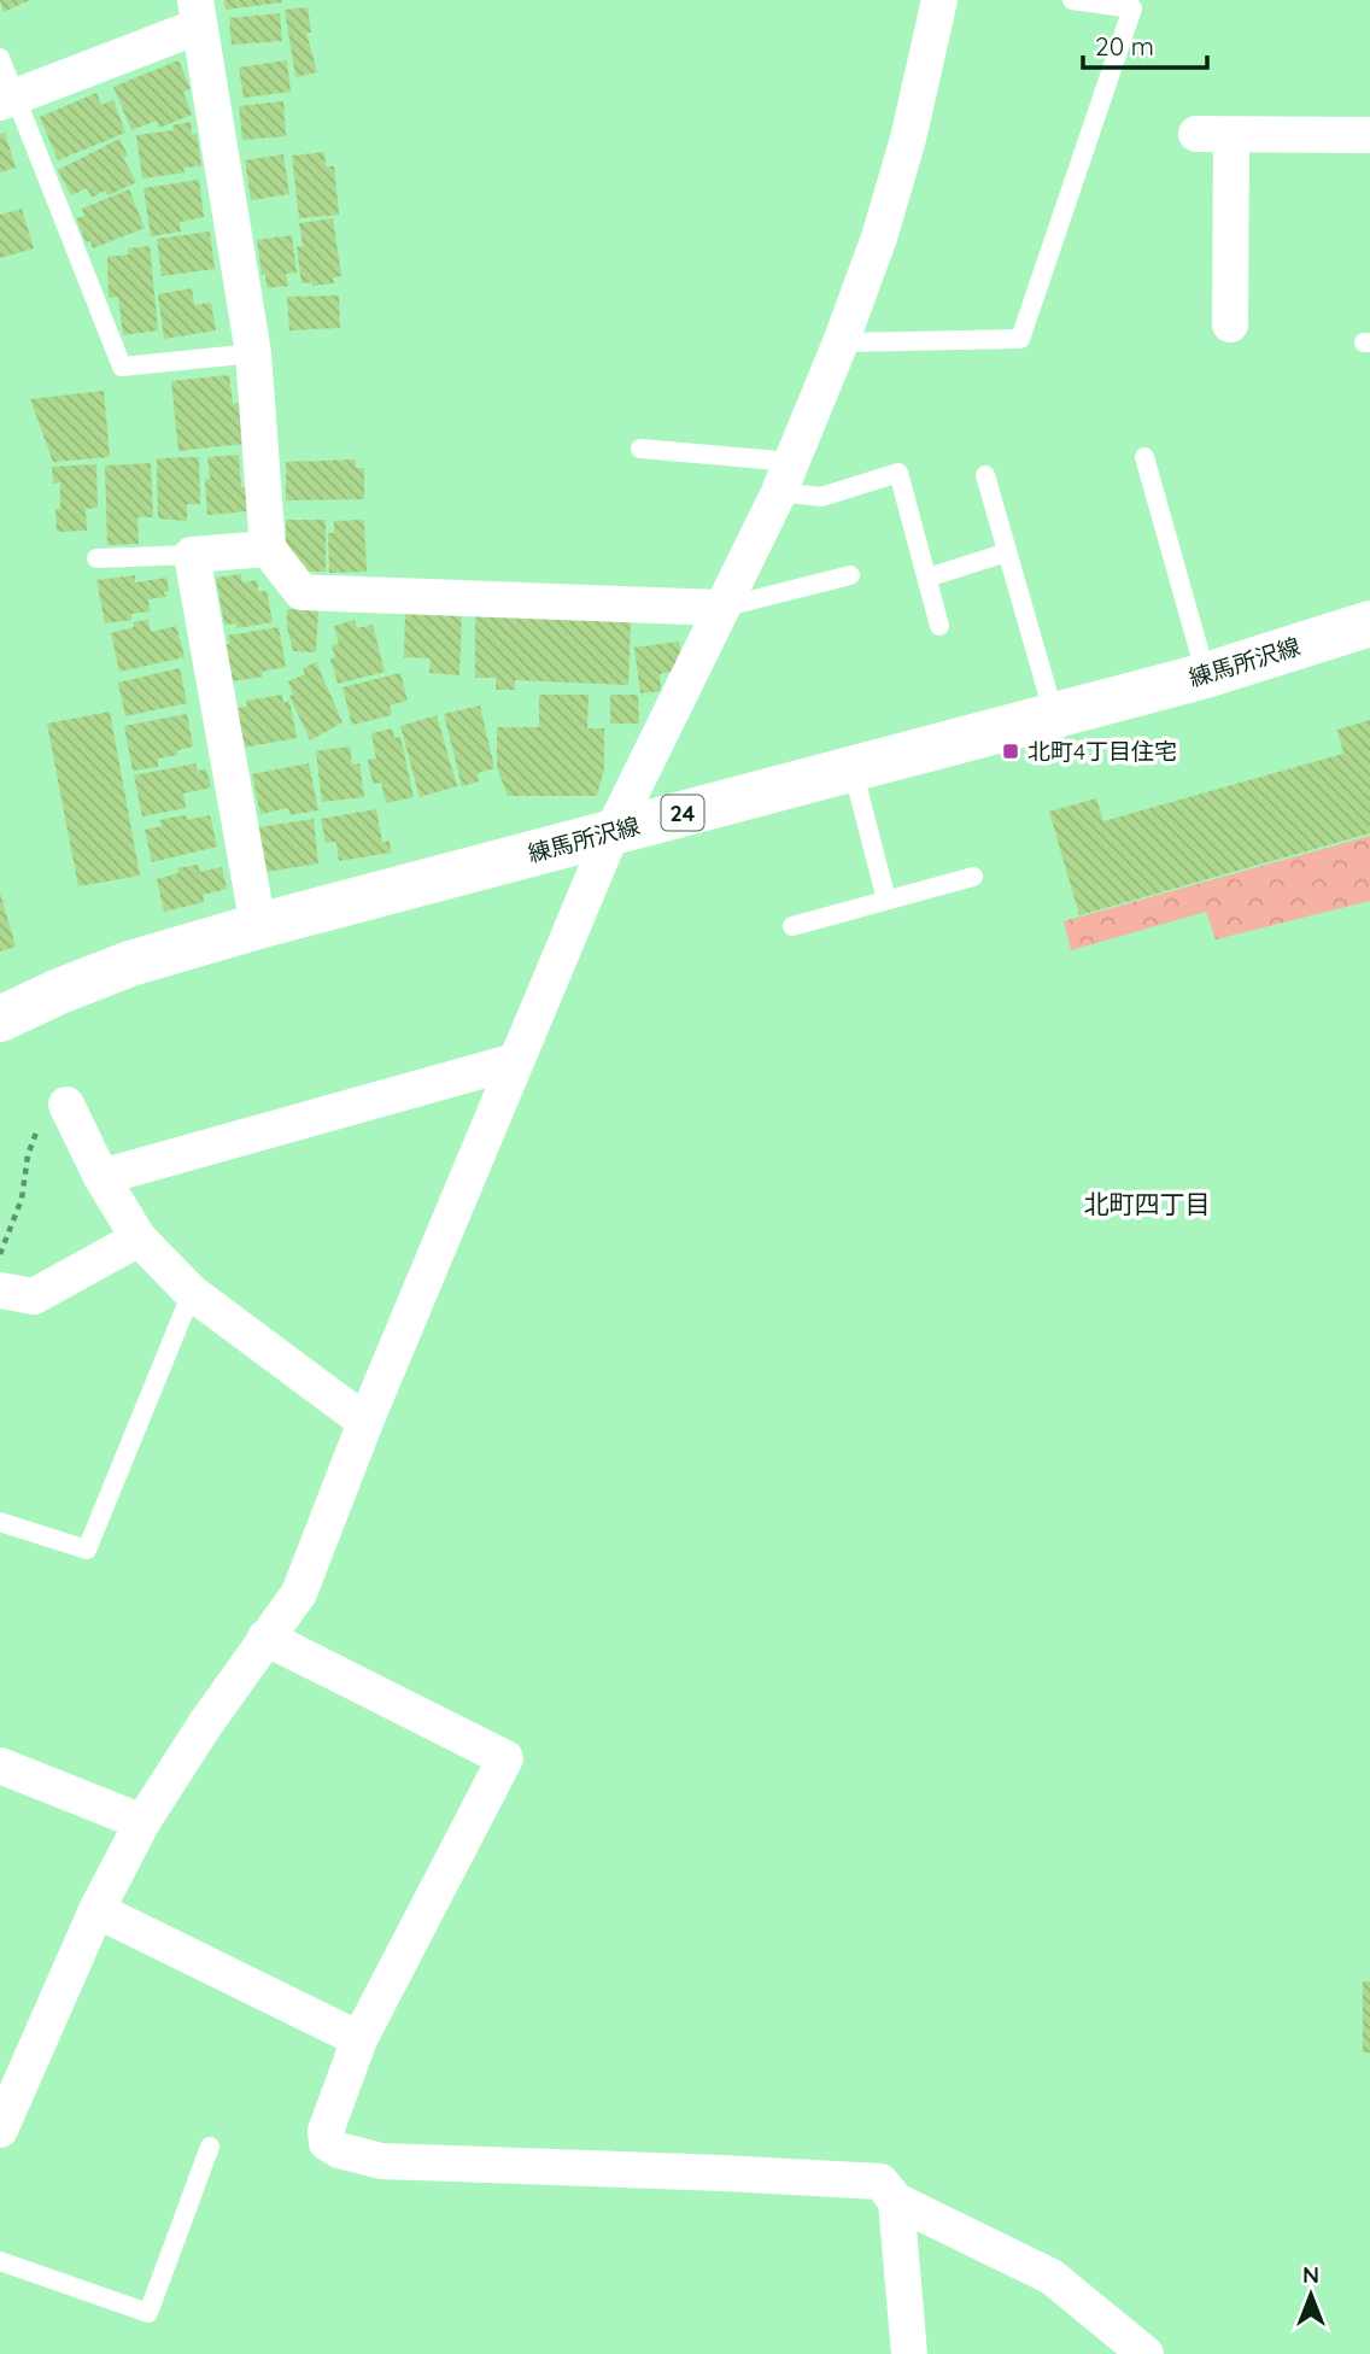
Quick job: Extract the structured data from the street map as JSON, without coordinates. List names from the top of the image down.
{
  "streets": {
    "main road": ["練馬所沢線", "24"]
  },
  "districts": ["北町四丁目"],
  "places": {
    "transit": ["北町4丁目住宅"]
  },
  "scale_bar": "20 m",
  "north": "top"
}
